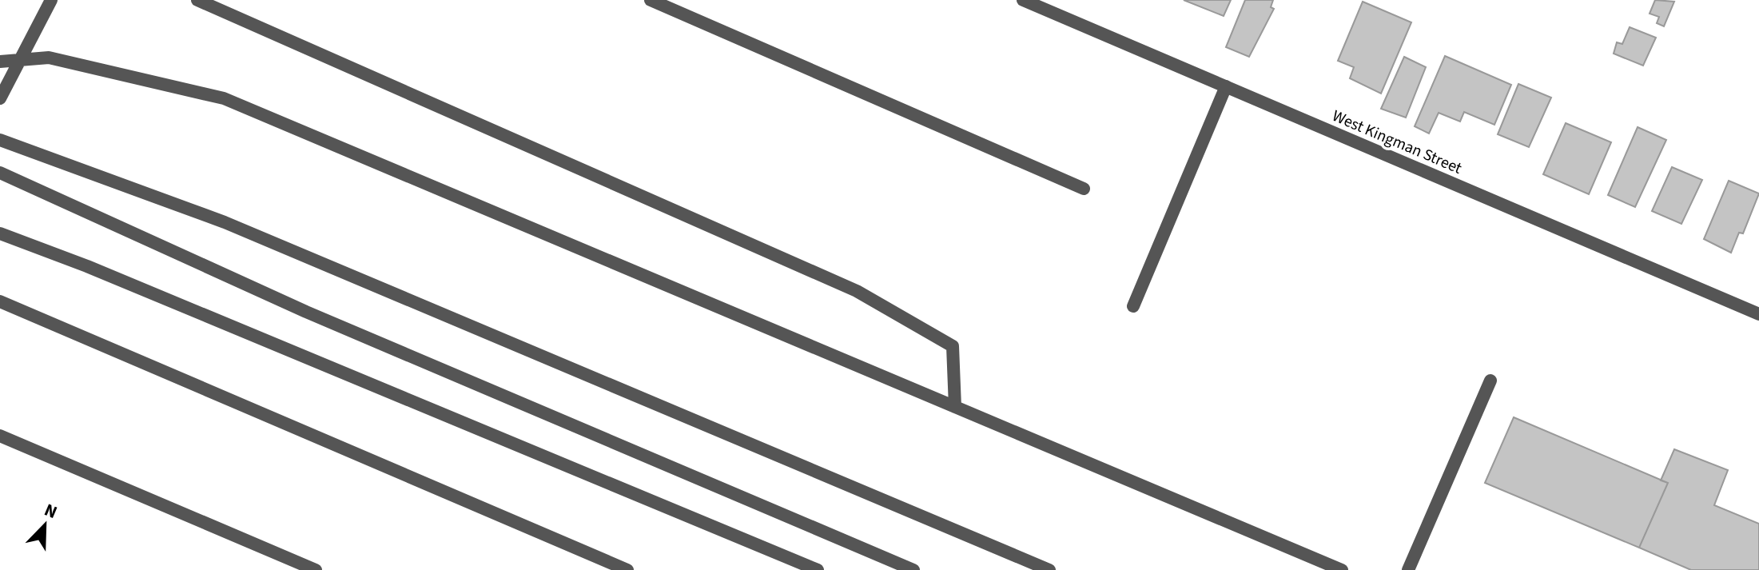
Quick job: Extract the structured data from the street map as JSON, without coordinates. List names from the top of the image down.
{
  "streets": {
    "street": ["West Kingman Street"]
  },
  "north": "top right"
}
